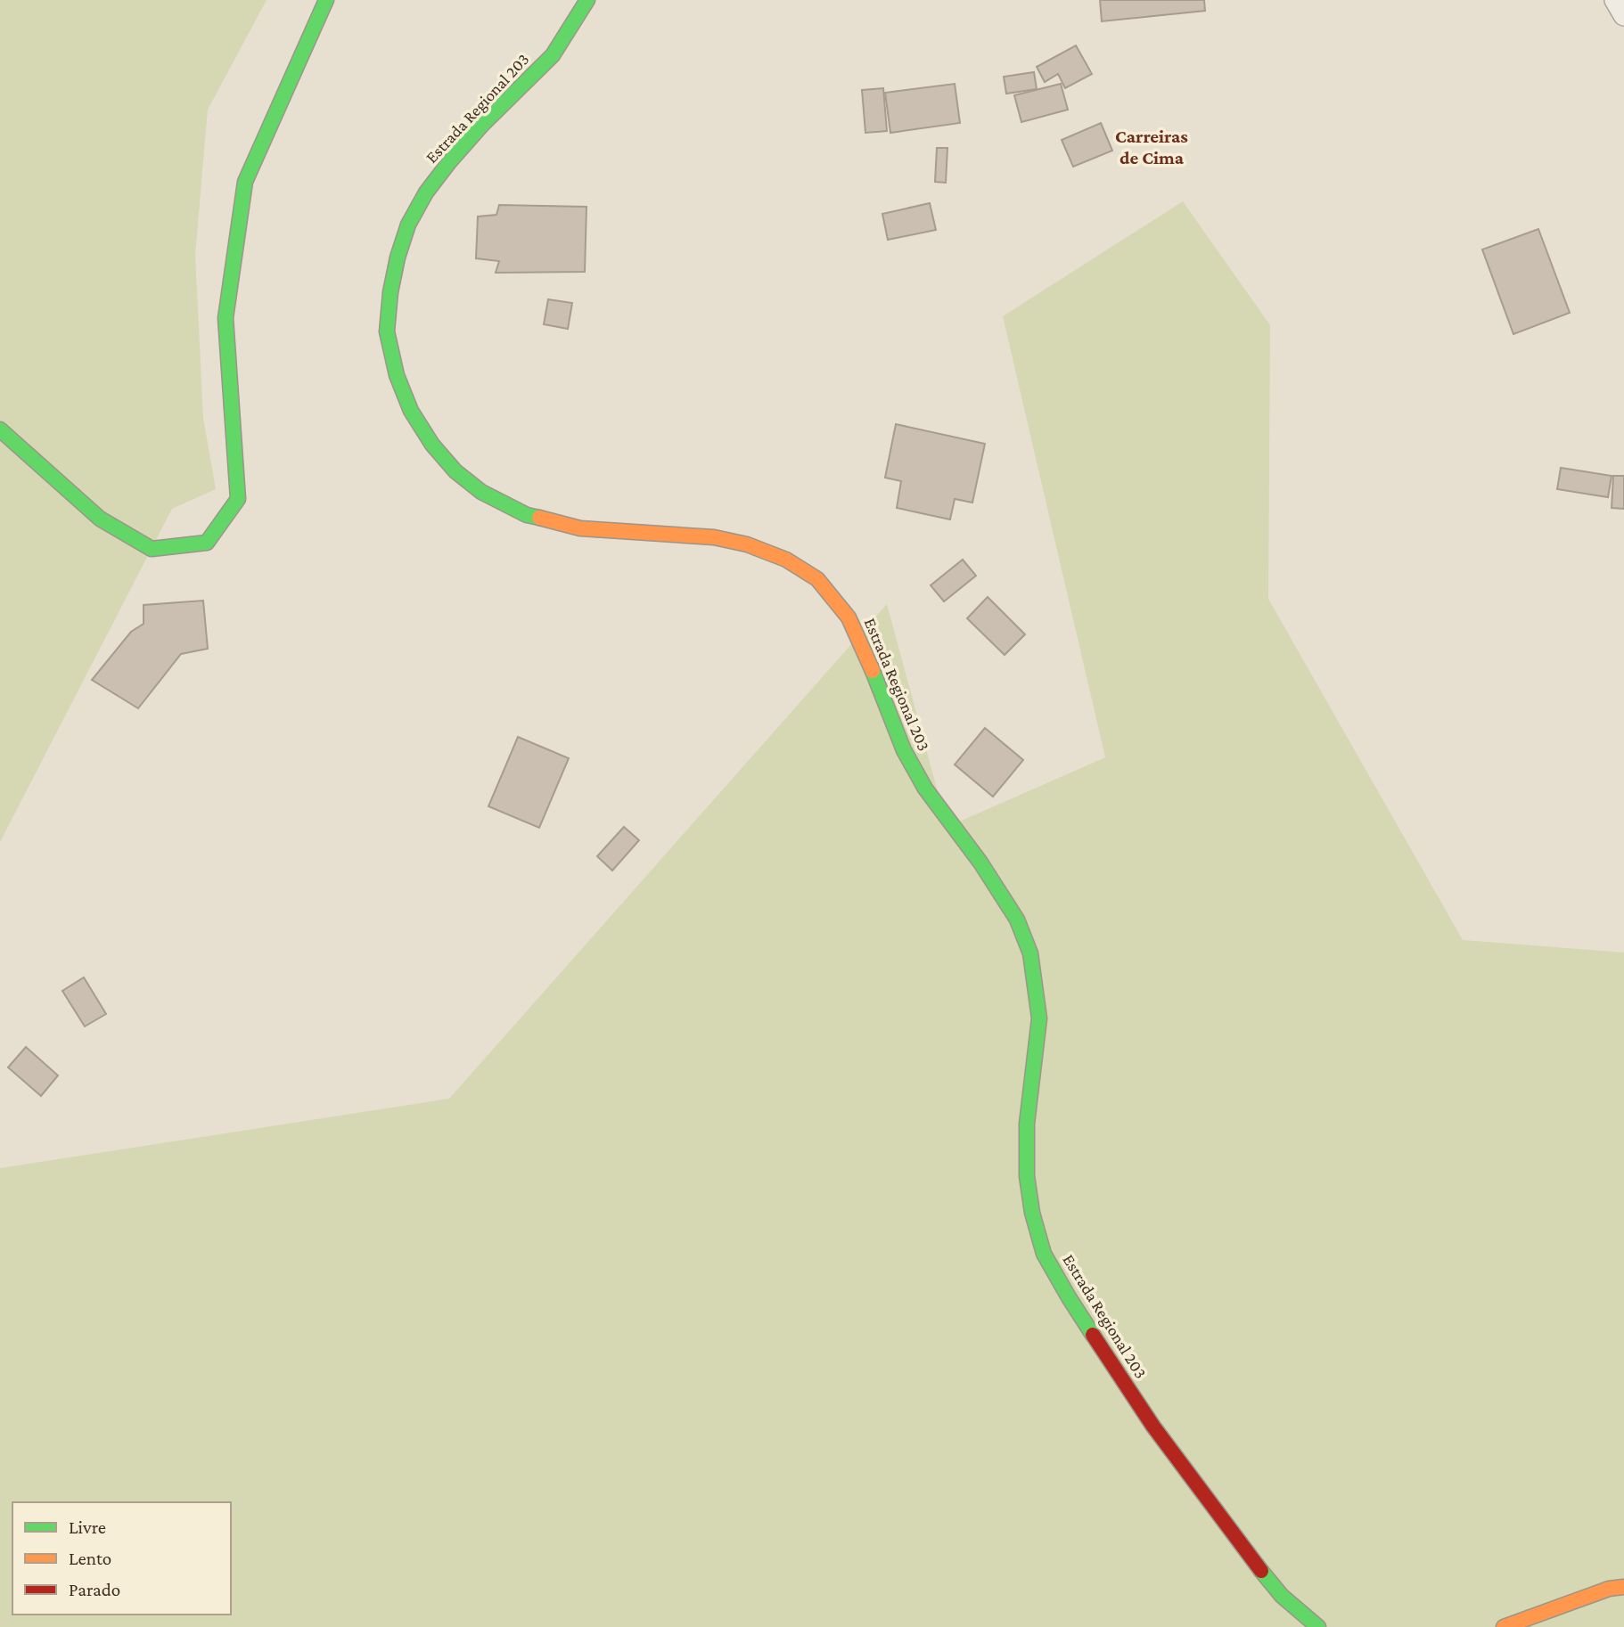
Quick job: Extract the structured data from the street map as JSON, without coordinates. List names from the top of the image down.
{
  "streets": {
    "main road": ["Estrada Regional 203"]
  },
  "districts": ["Carreiras de Cima"],
  "legend": ["Livre", "Lento", "Parado"]
}
